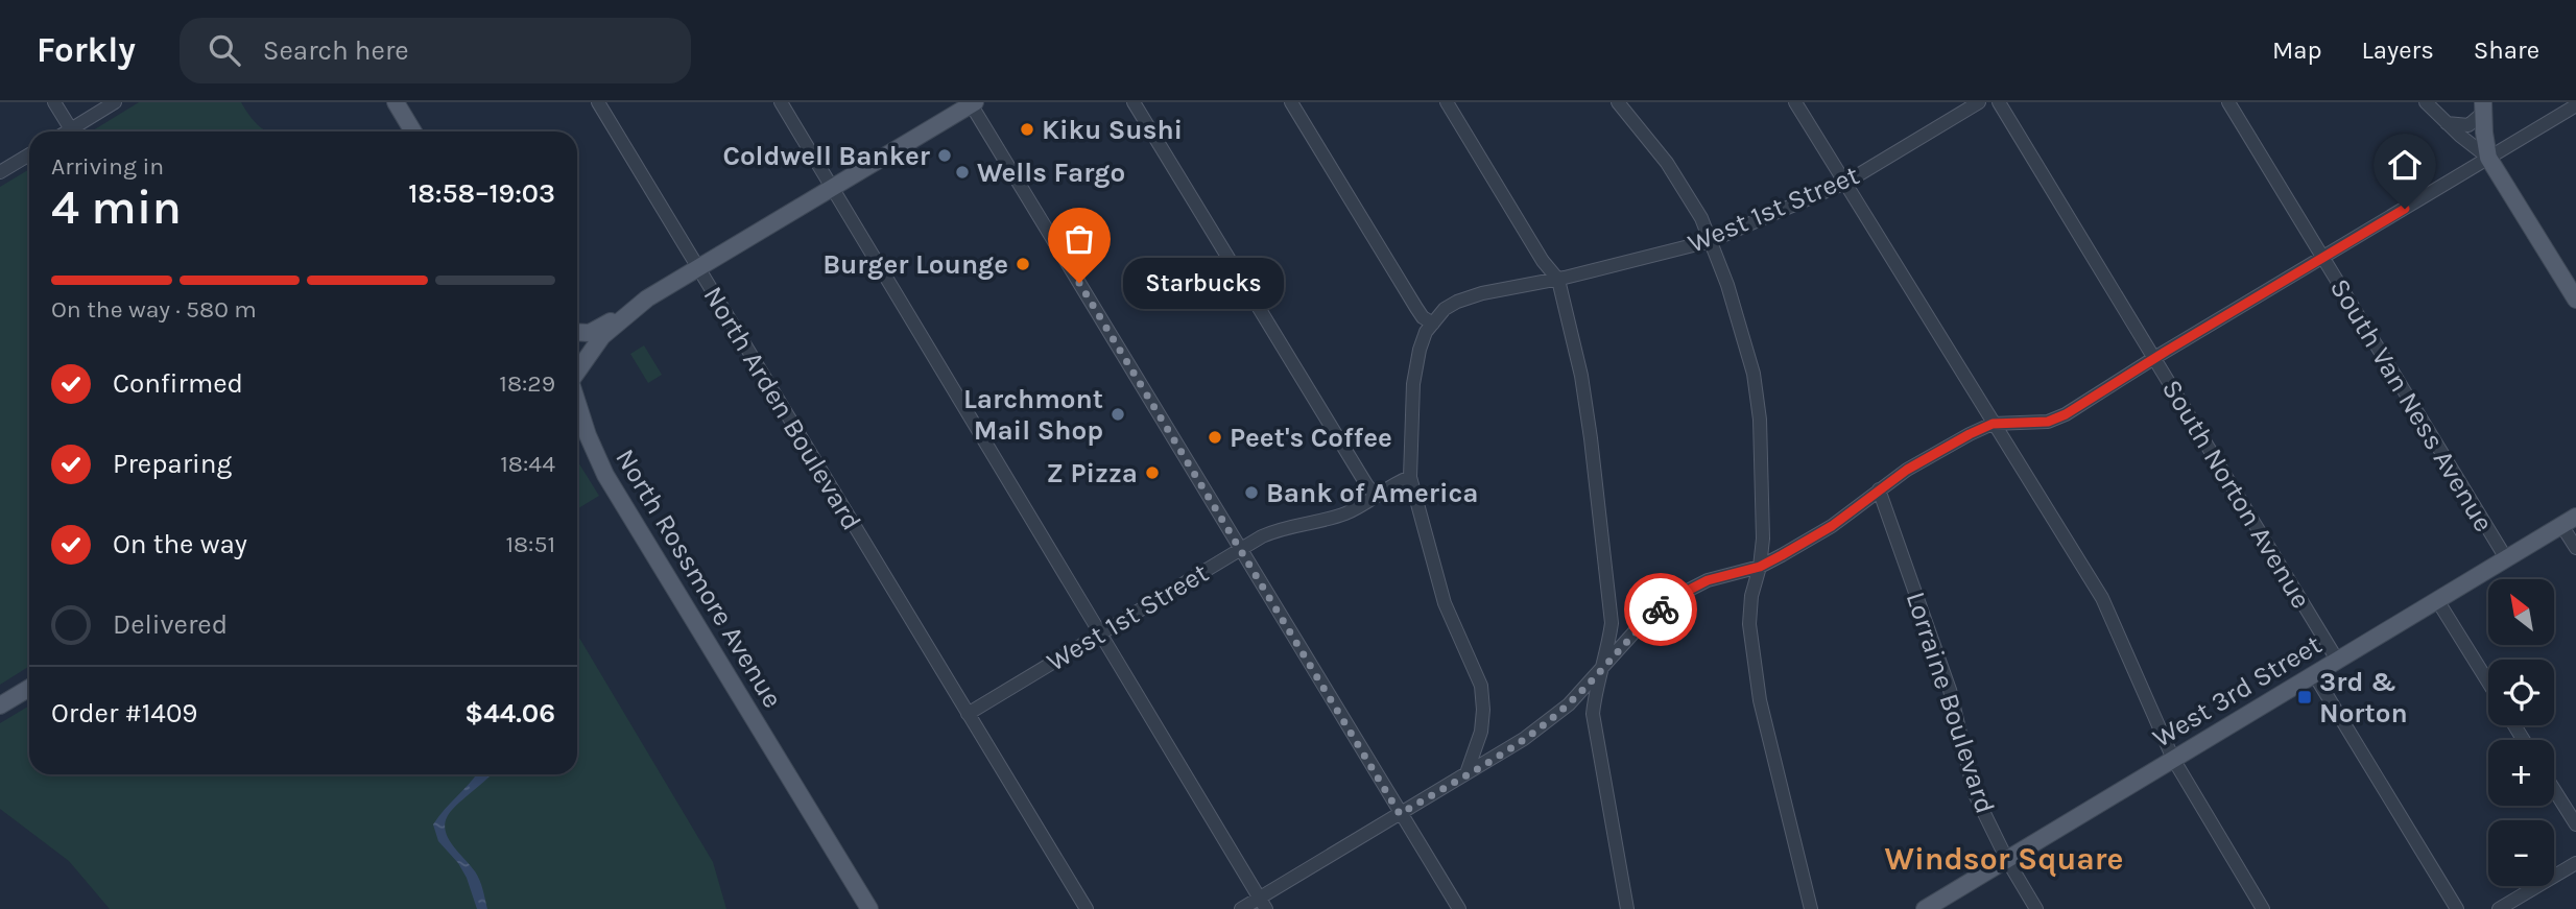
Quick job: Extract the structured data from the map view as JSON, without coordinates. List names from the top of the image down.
{
  "streets": {
    "main road": ["North Rossmore Avenue", "West 3rd Street"],
    "street": [
      "West 1st Street",
      "South Van Ness Avenue",
      "North Arden Boulevard",
      "South Norton Avenue",
      "Lorraine Boulevard"
    ]
  },
  "crossings": [
    ["West 1st Street", "North Arden Boulevard"],
    ["South Van Ness Avenue", "West 3rd Street"],
    ["South Norton Avenue", "West 3rd Street"],
    ["West 3rd Street", "Lorraine Boulevard"]
  ],
  "districts": ["Windsor Square"],
  "places": {
    "other": [
      "Kiku Sushi",
      "Coldwell Banker",
      "Wells Fargo",
      "Burger Lounge",
      "Starbucks",
      "Larchmont Mail Shop",
      "Peet's Coffee",
      "Z Pizza",
      "Bank of America"
    ],
    "transit": ["3rd & Norton"]
  },
  "north": "top left",
  "page": {
    "header": "Forkly",
    "search": "Search here",
    "nav": ["Map", "Layers", "Share"],
    "heading": ["4 min", "Arriving in", "18:58–19:03"],
    "panel": ["Order #1409", "$44.06"],
    "bar": "On the way · 580 m",
    "bubble": "Starbucks",
    "list": [
      ["Confirmed", "18:29"],
      ["Preparing", "18:44"],
      ["On the way", "18:51"],
      "Delivered"
    ],
    "map_buttons": ["+", "−"]
  }
}
